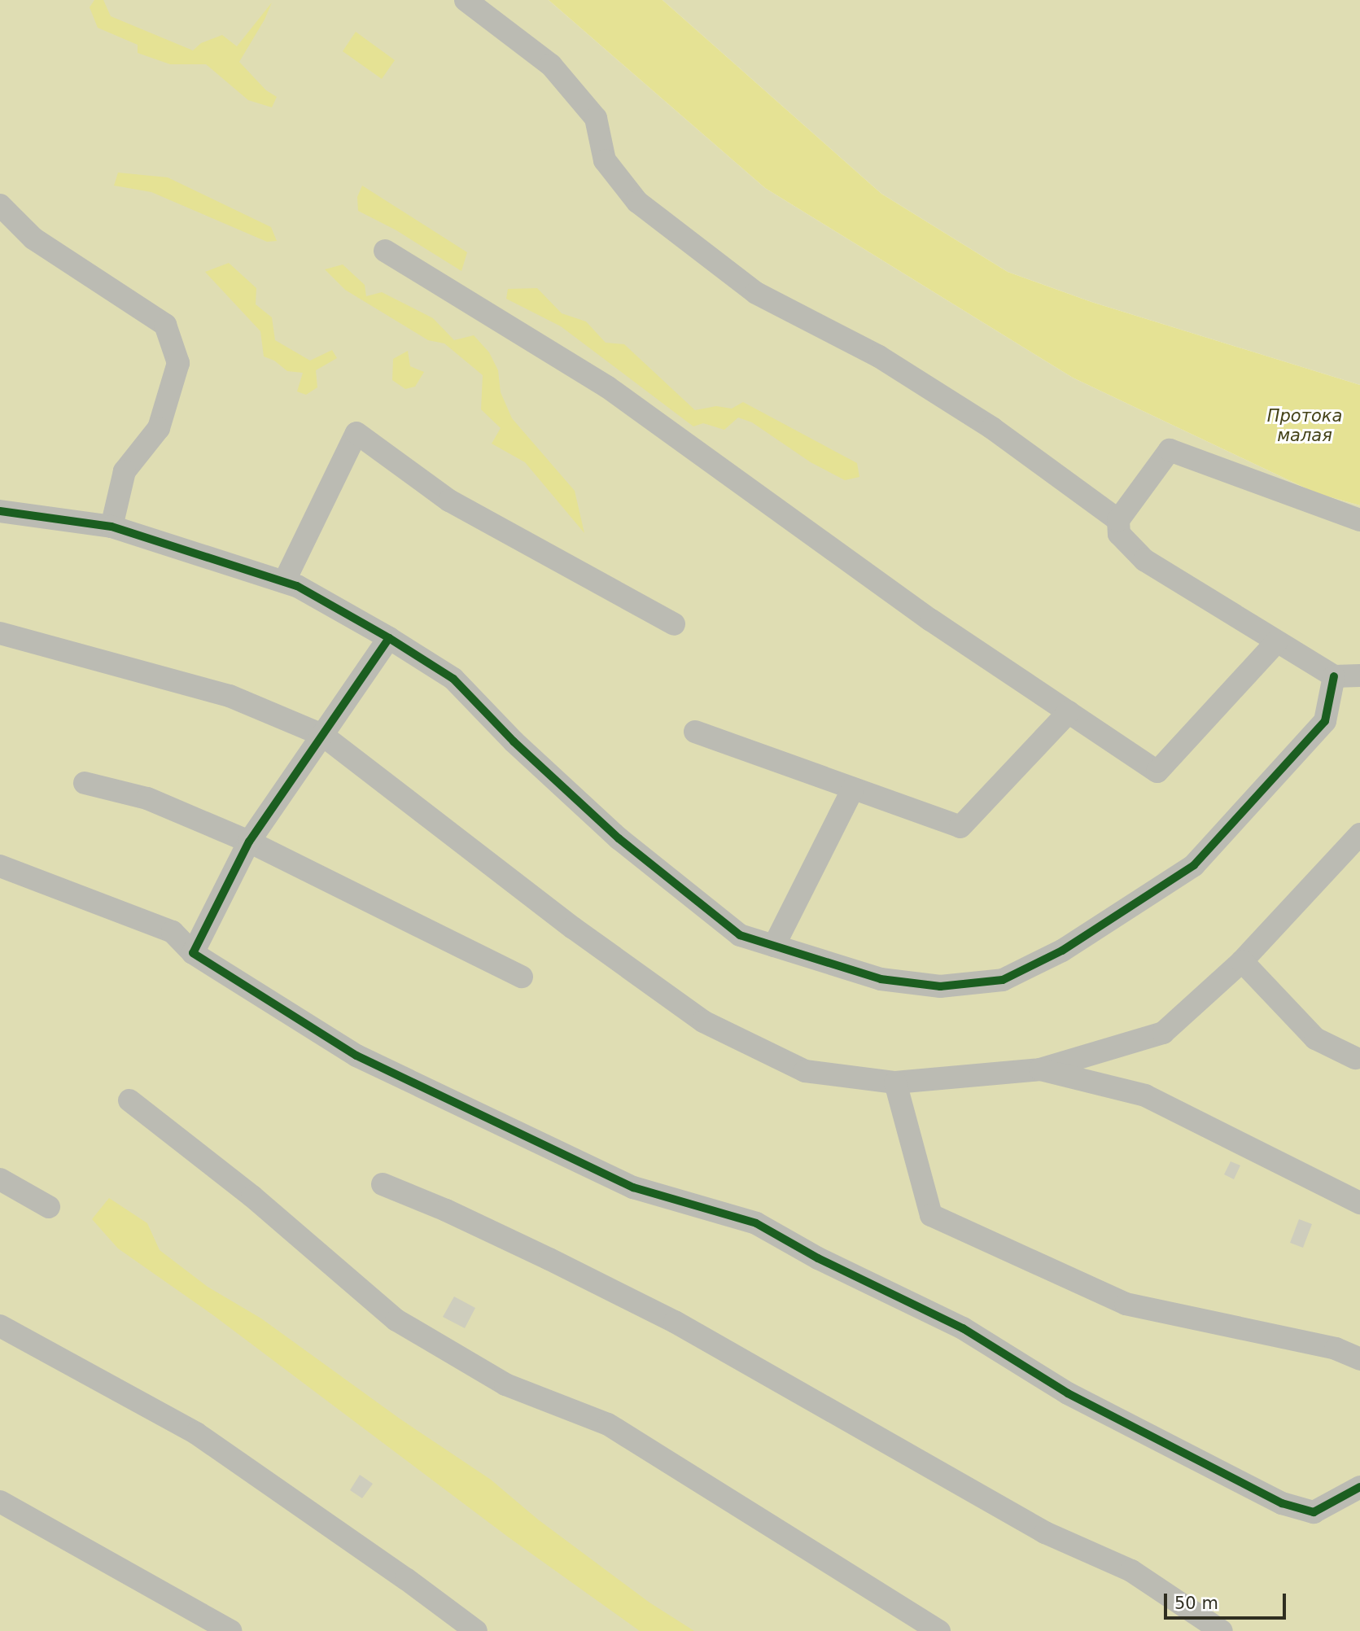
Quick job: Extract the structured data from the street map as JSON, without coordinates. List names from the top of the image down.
{
  "water": ["Протока малая"],
  "scale_bar": "50 m"
}
